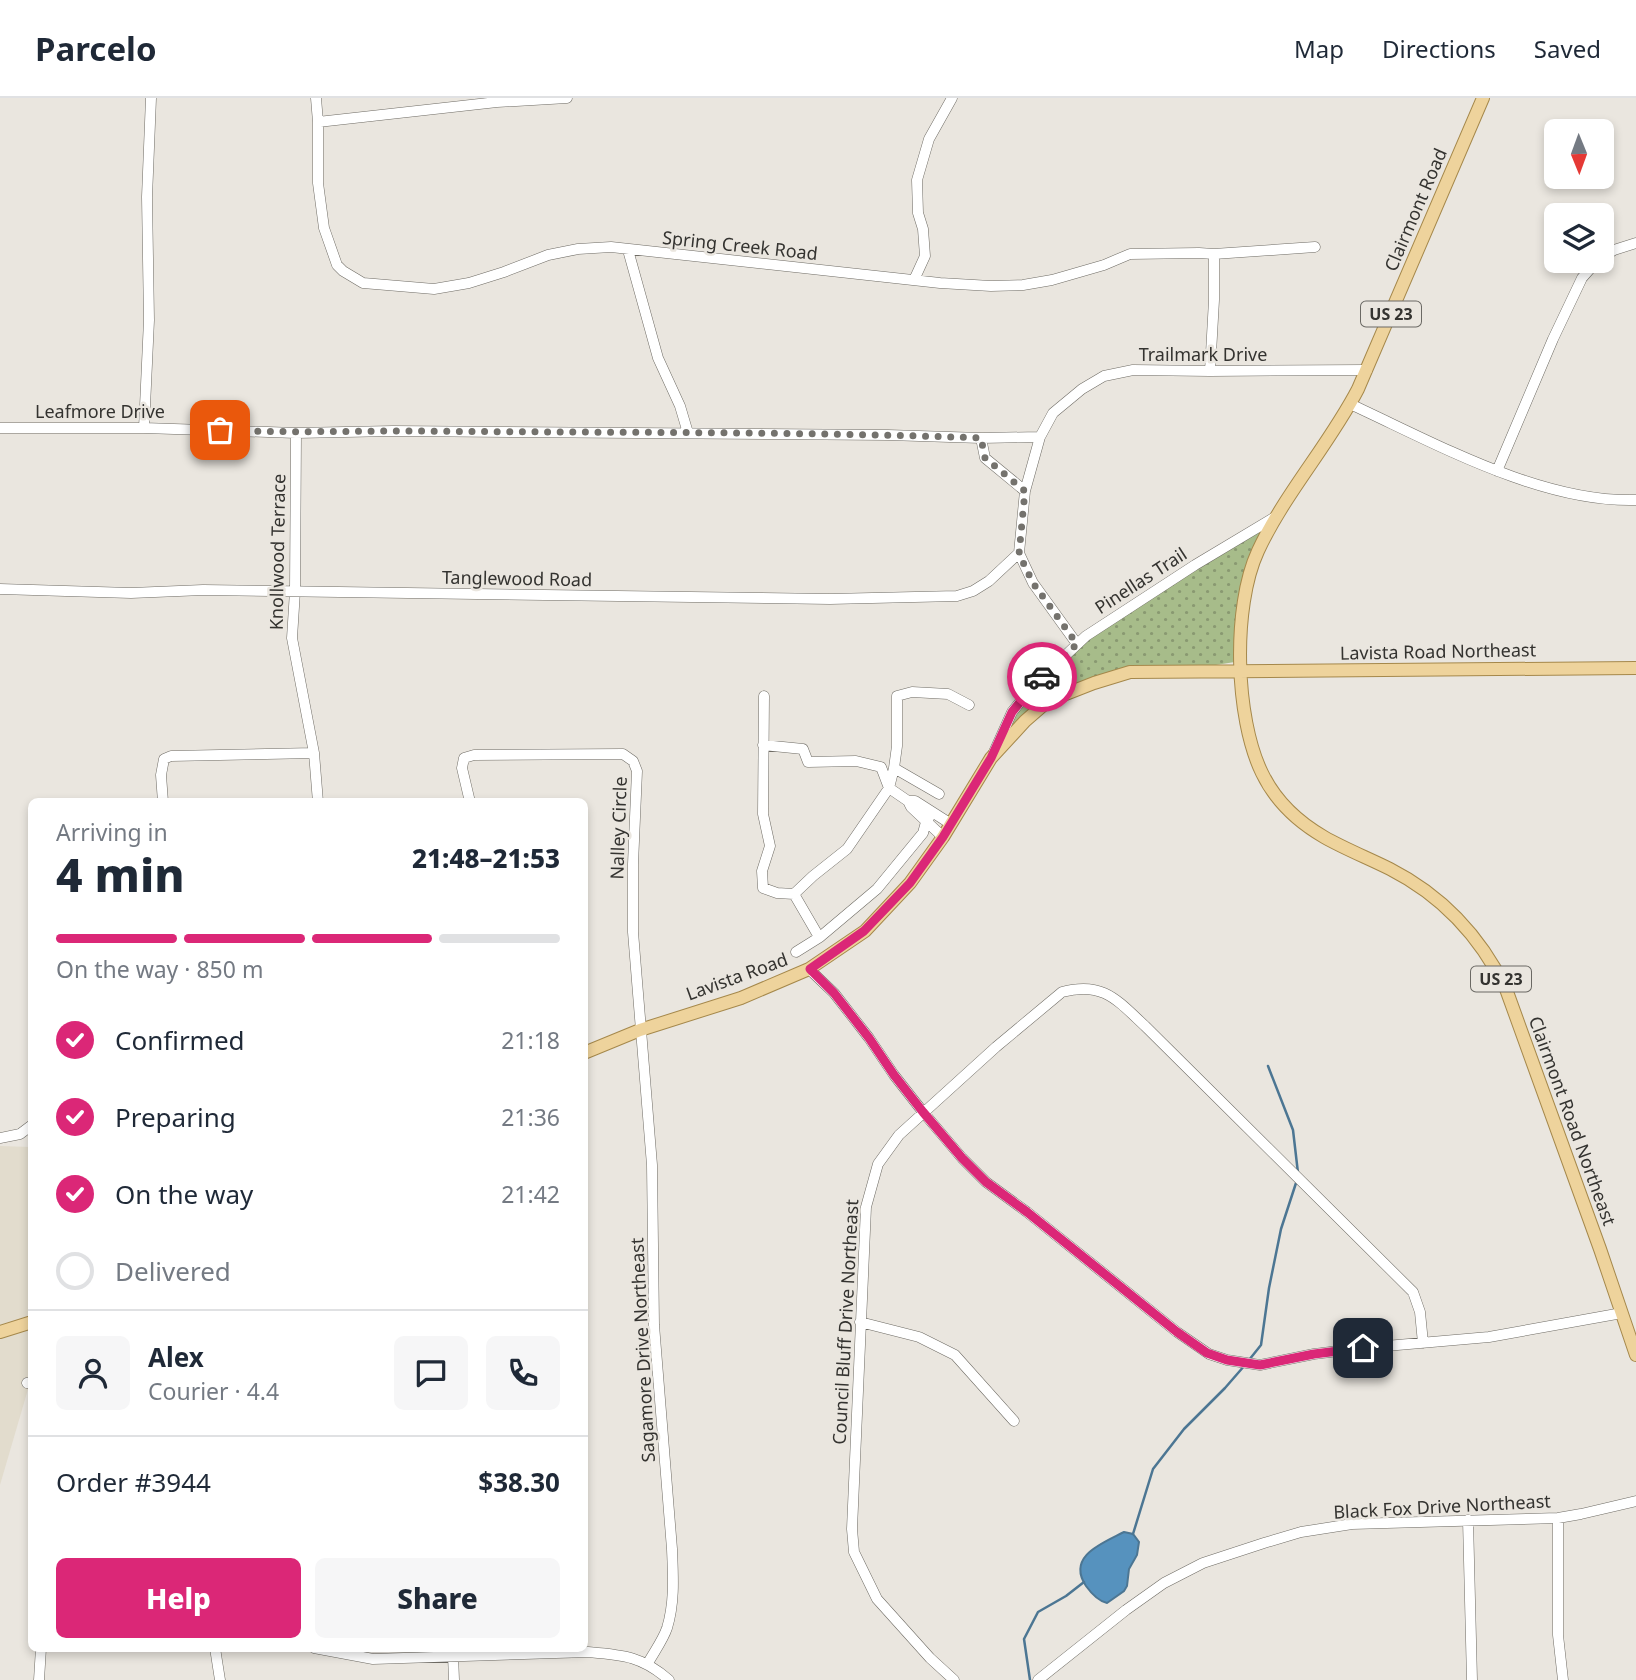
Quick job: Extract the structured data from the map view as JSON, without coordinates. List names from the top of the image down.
{
  "streets": {
    "main road": [
      "Clairmont Road",
      "US 23",
      "Lavista Road Northeast",
      "Lavista Road",
      "Clairmont Road Northeast"
    ],
    "street": [
      "Spring Creek Road",
      "Trailmark Drive",
      "Leafmore Drive",
      "Knollwood Terrace",
      "Tanglewood Road",
      "Pinellas Trail",
      "Nalley Circle",
      "Council Bluff Drive Northeast",
      "Sagamore Drive Northeast",
      "Black Fox Drive Northeast"
    ]
  },
  "crossings": [
    ["Clairmont Road", "Trailmark Drive"],
    ["Clairmont Road", "Pinellas Trail"],
    ["Clairmont Road", "Clairmont Road Northeast"],
    ["Trailmark Drive", "Leafmore Drive"],
    ["Trailmark Drive", "Tanglewood Road"],
    ["Leafmore Drive", "Knollwood Terrace"],
    ["Knollwood Terrace", "Tanglewood Road"],
    ["Pinellas Trail", "Lavista Road"],
    ["Pinellas Trail", "Clairmont Road Northeast"],
    ["Lavista Road Northeast", "Lavista Road"],
    ["Lavista Road Northeast", "Clairmont Road Northeast"],
    ["Nalley Circle", "Lavista Road"],
    ["Nalley Circle", "Sagamore Drive Northeast"],
    ["Lavista Road", "Clairmont Road Northeast"],
    ["Lavista Road", "Sagamore Drive Northeast"]
  ],
  "north": "bottom",
  "page": {
    "header": "Parcelo",
    "nav": ["Map", "Directions", "Saved"],
    "heading": ["4 min", "Arriving in", "21:48–21:53"],
    "panel": [
      "Alex",
      "Courier · 4.4",
      "Order #3944",
      "$38.30"
    ],
    "bar": "On the way · 850 m",
    "list": [
      ["Confirmed", "21:18"],
      ["Preparing", "21:36"],
      ["On the way", "21:42"],
      "Delivered"
    ],
    "buttons": ["Help", "Share"]
  }
}
